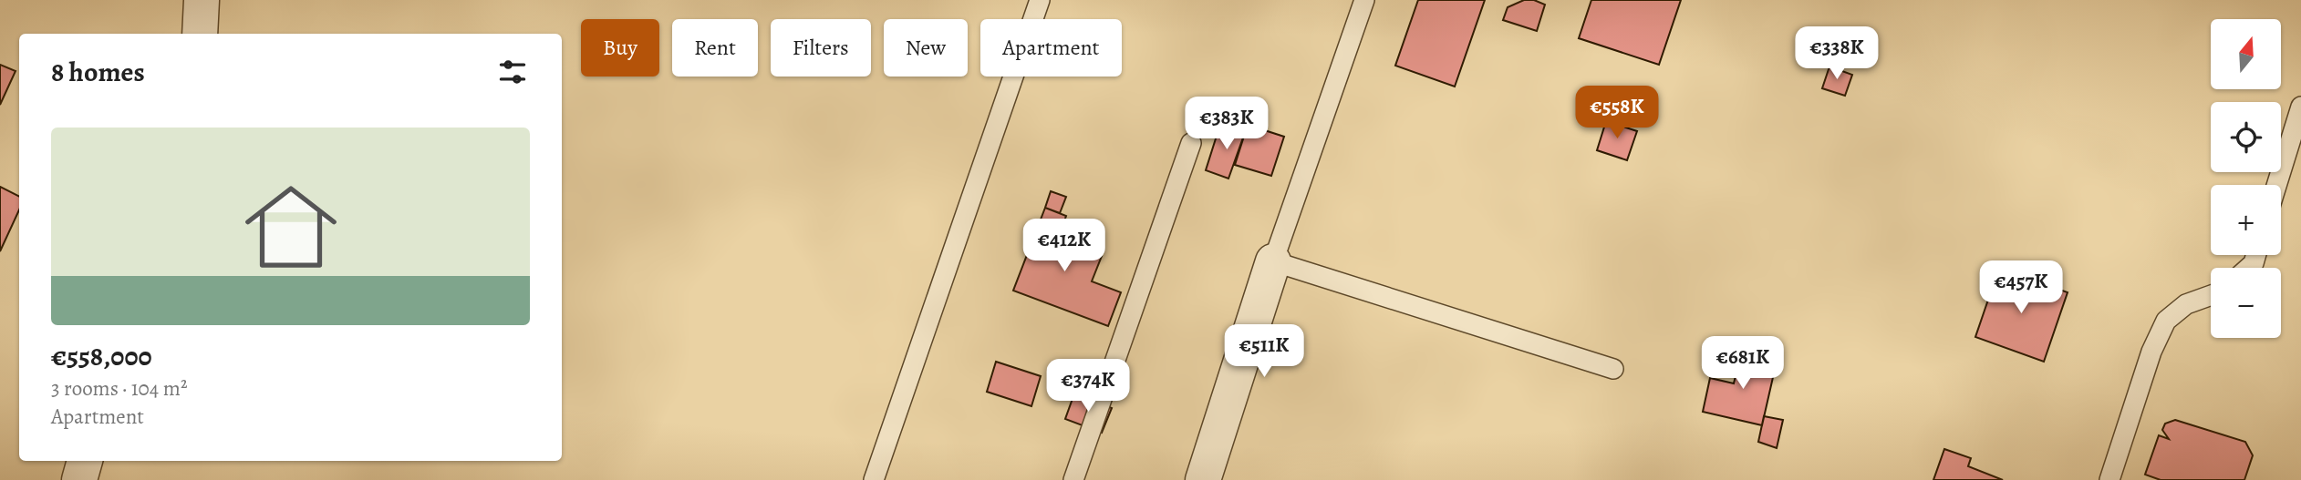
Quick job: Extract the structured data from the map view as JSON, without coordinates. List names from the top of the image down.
{
  "north": "top",
  "page": {
    "map_buttons": ["+", "−"],
    "chip": [
      "Buy",
      "Rent",
      "Filters",
      "New",
      "Apartment"
    ],
    "price": [
      "€338K",
      "€558K",
      "€383K",
      "€412K",
      "€457K",
      "€511K",
      "€681K",
      "€374K"
    ],
    "heading": "8 homes",
    "list": [
      {
        "name": "€558,000",
        "note": "3 rooms · 104 m² · Apartment"
      }
    ]
  }
}
